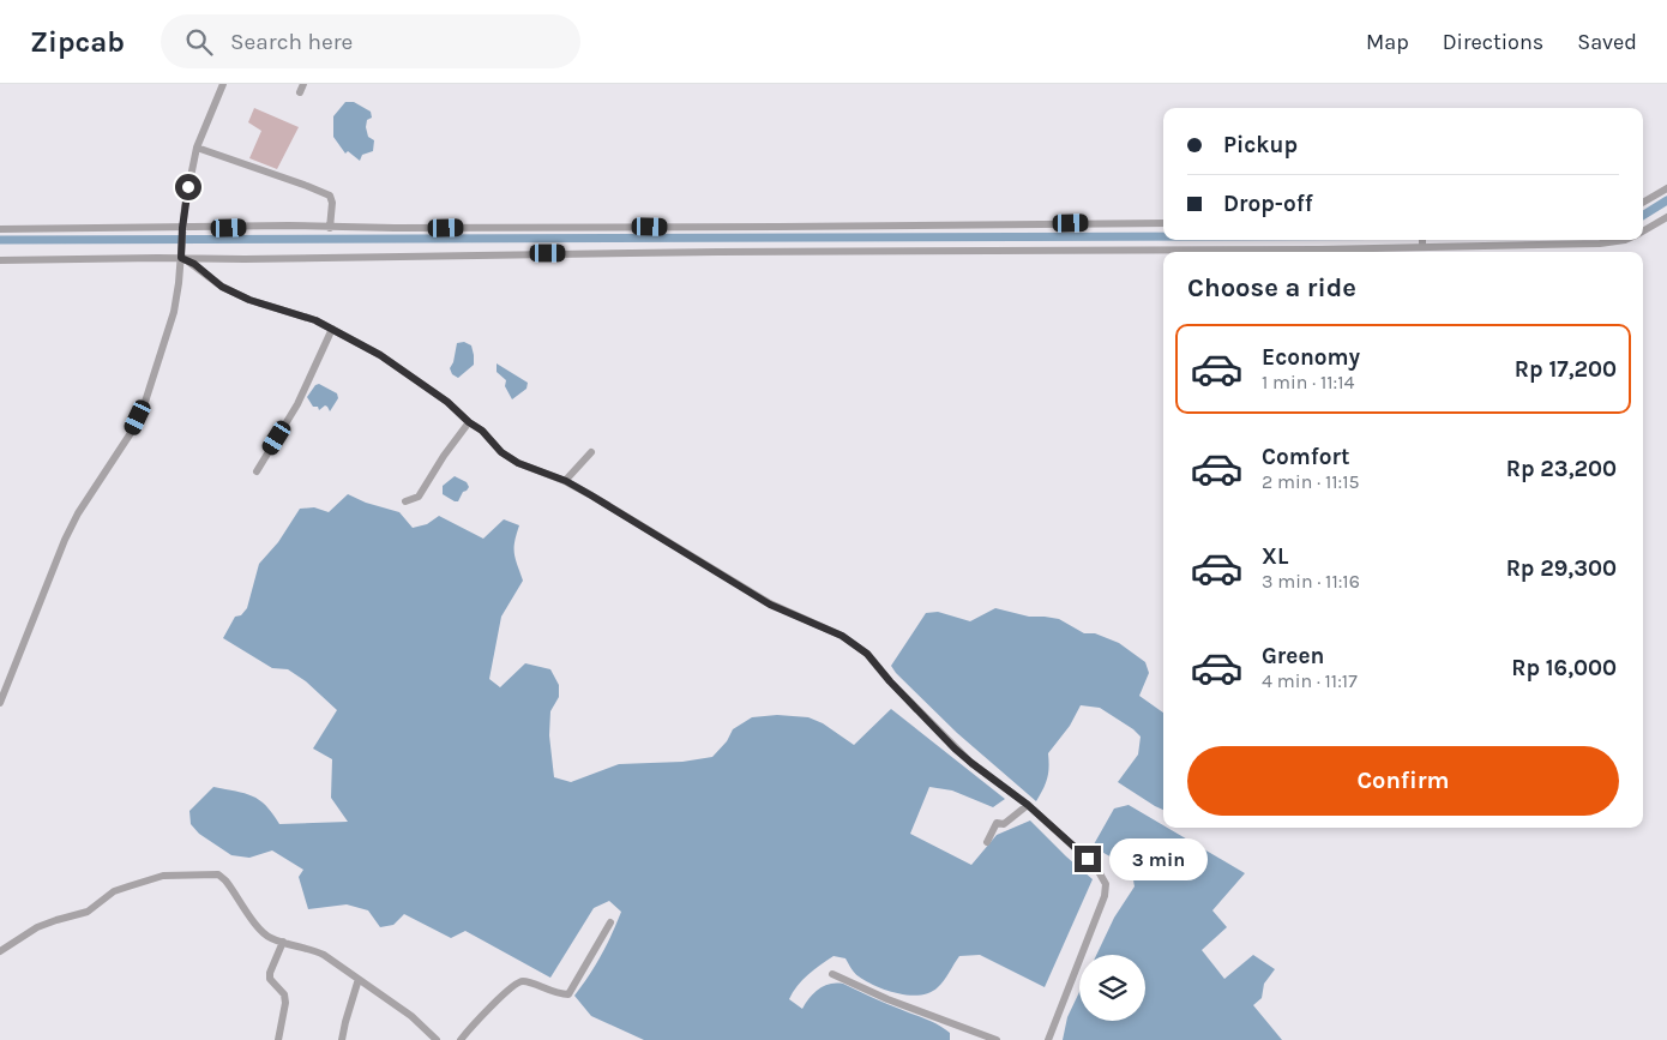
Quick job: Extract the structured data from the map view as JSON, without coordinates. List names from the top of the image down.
{
  "page": {
    "header": "Zipcab",
    "search": "Search here",
    "nav": ["Map", "Directions", "Saved"],
    "banner": ["Pickup", "Drop-off"],
    "heading": "Choose a ride",
    "list": [
      {
        "name": "Economy",
        "note": "1 min · 11:14",
        "value": "Rp 17,200"
      },
      {
        "name": "Comfort",
        "note": "2 min · 11:15",
        "value": "Rp 23,200"
      },
      {
        "name": "XL",
        "note": "3 min · 11:16",
        "value": "Rp 29,300"
      },
      {
        "name": "Green",
        "note": "4 min · 11:17",
        "value": "Rp 16,000"
      }
    ],
    "buttons": "Confirm",
    "bubble": "3 min"
  }
}
